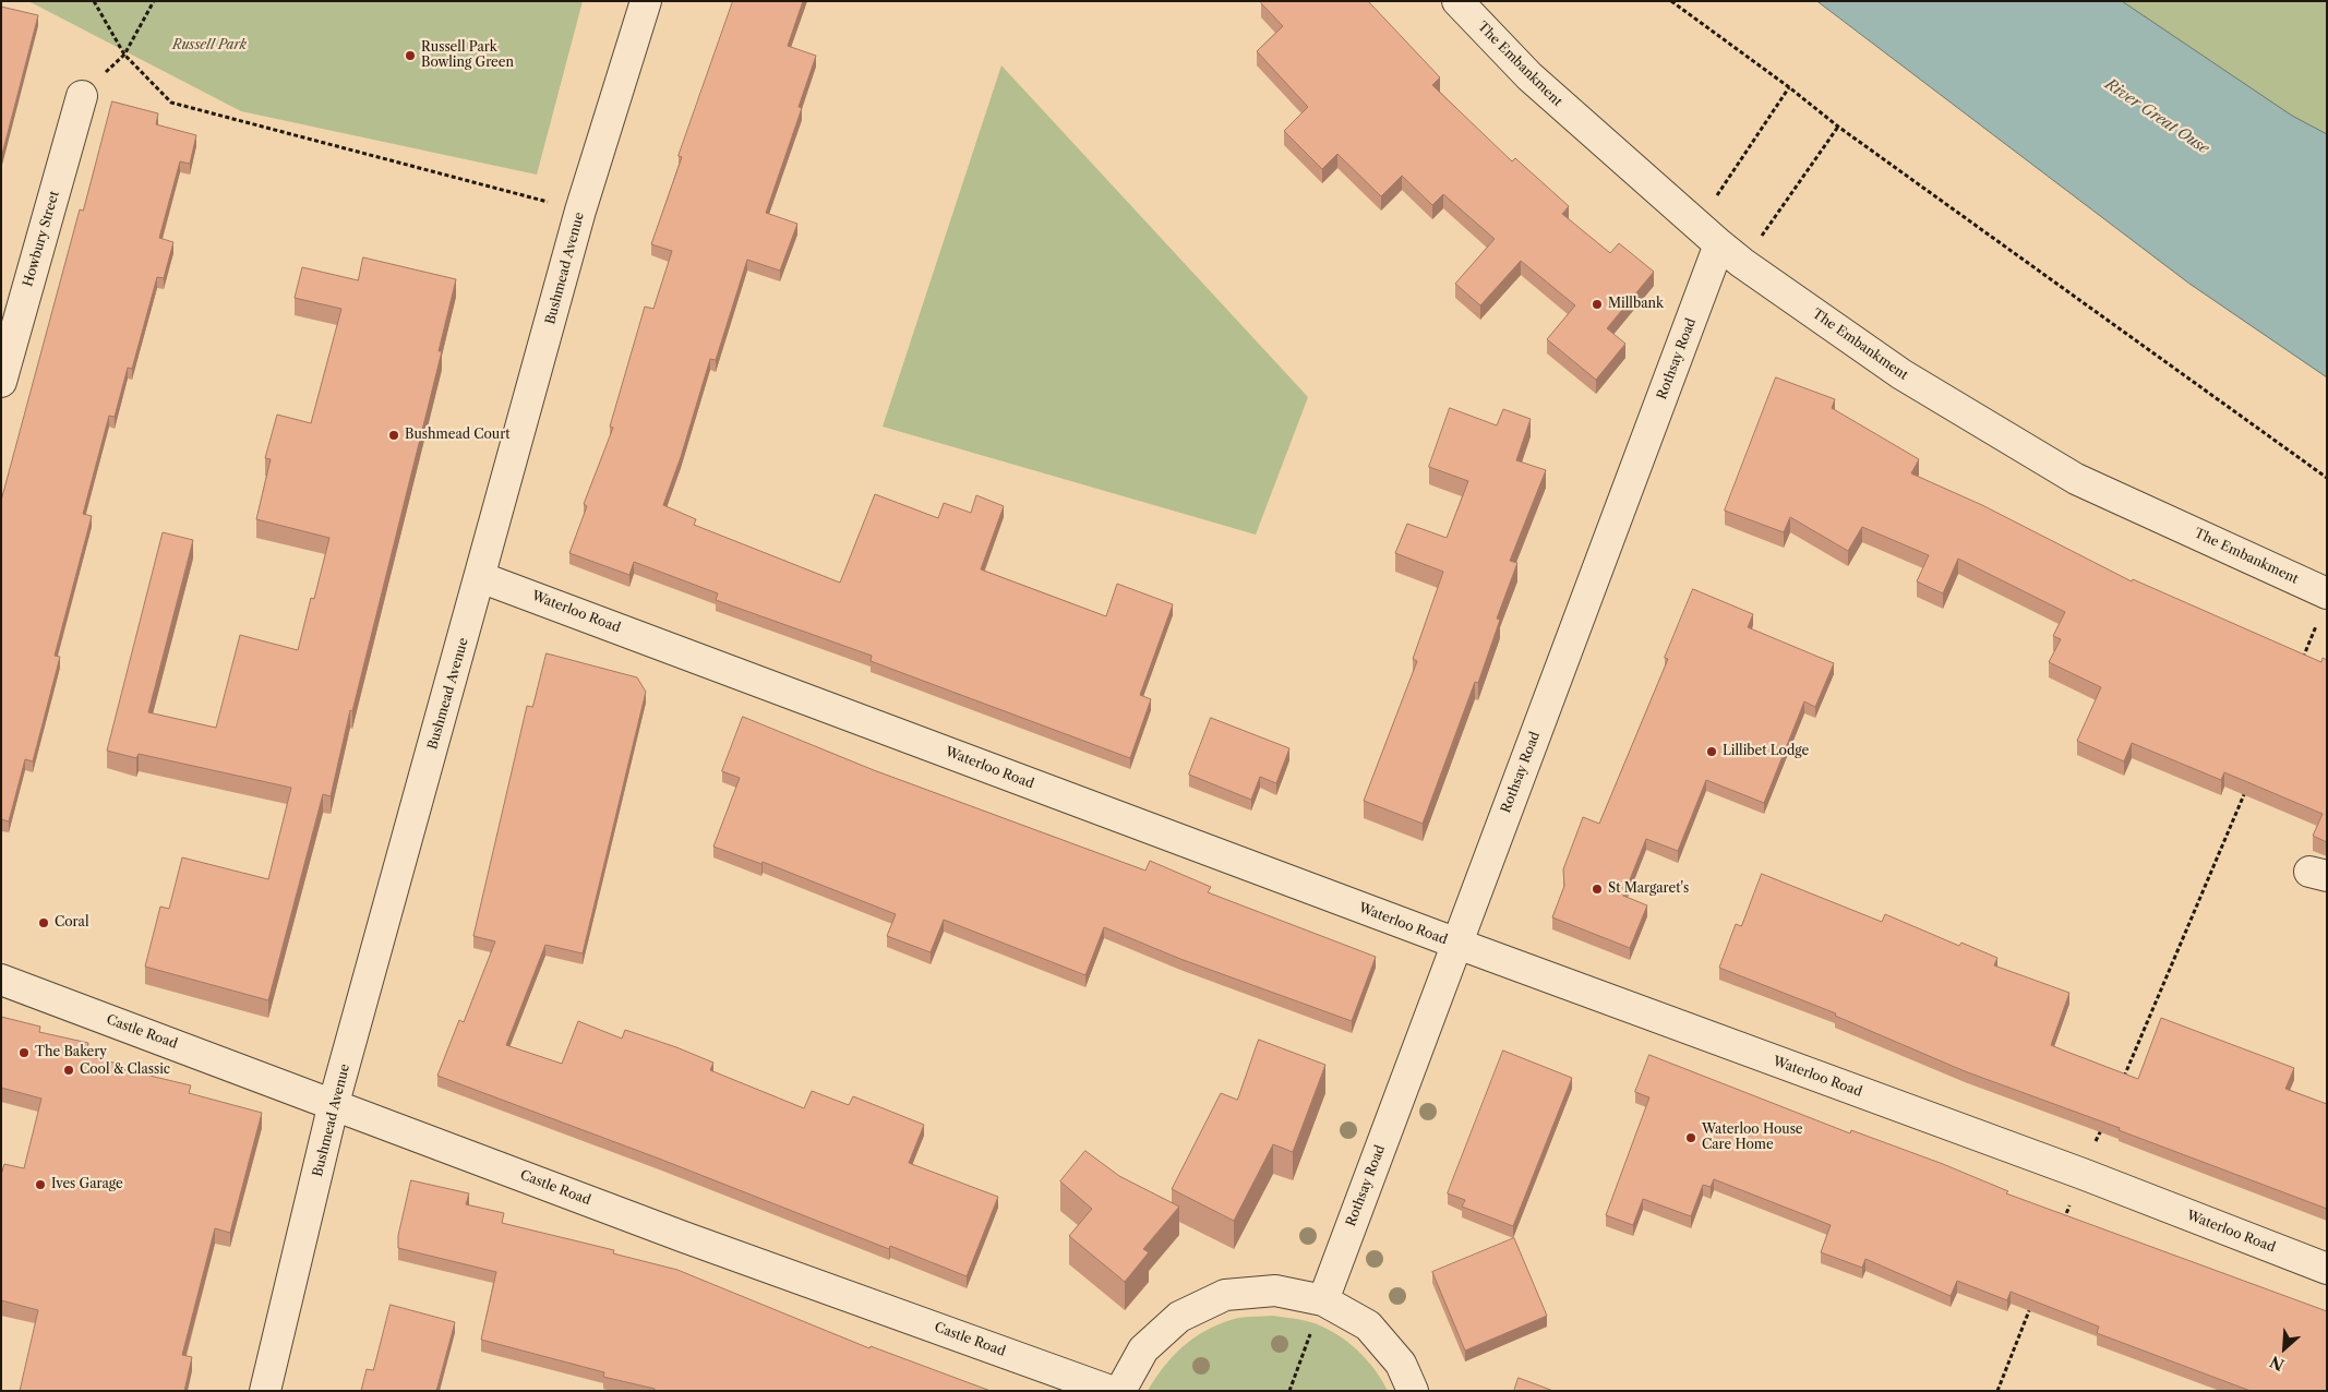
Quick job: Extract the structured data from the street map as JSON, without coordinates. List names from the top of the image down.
{
  "streets": {
    "street": [
      "The Embankment",
      "Howbury Street",
      "Bushmead Avenue",
      "Rothsay Road",
      "Waterloo Road",
      "Castle Road"
    ]
  },
  "crossings": [
    ["The Embankment", "Rothsay Road"],
    ["Bushmead Avenue", "Waterloo Road"],
    ["Bushmead Avenue", "Castle Road"],
    ["Rothsay Road", "Waterloo Road"]
  ],
  "water": ["River Great Ouse"],
  "parks": ["Russell Park"],
  "places": [
    "Russell Park Bowling Green",
    "Millbank",
    "Bushmead Court",
    "Lillibet Lodge",
    "St Margaret's",
    "Coral",
    "The Bakery",
    "Cool & Classic",
    "Waterloo House Care Home",
    "Ives Garage"
  ],
  "north": "bottom left"
}
